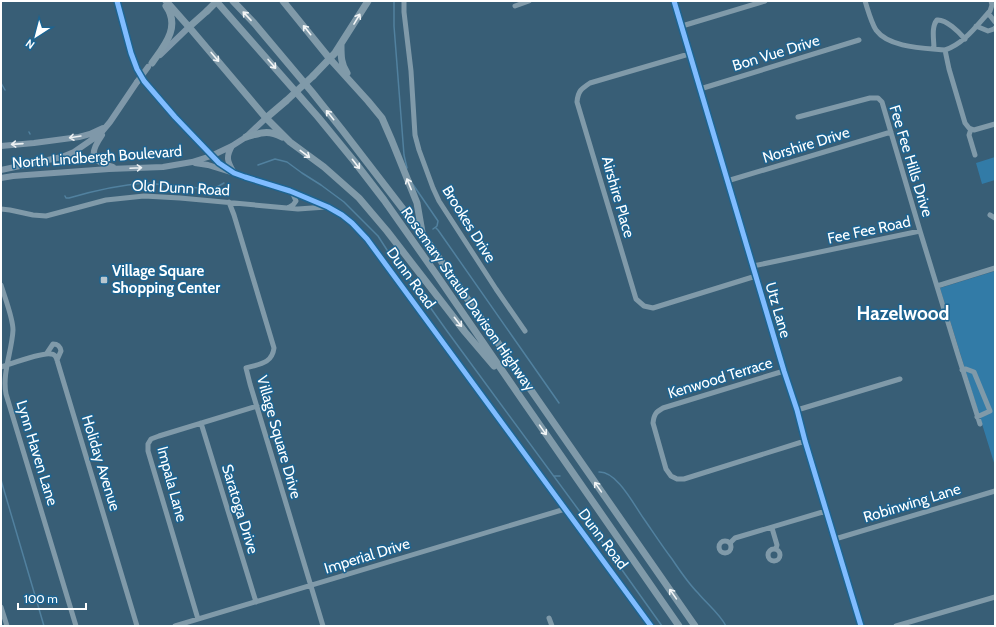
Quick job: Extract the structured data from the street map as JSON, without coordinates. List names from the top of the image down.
{
  "streets": {
    "highway": ["North Lindbergh Boulevard", "Rosemary Straub Davison Highway"],
    "street": [
      "Bon Vue Drive",
      "Norshire Drive",
      "Fee Fee Hills Drive",
      "Old Dunn Road",
      "Airshire Place",
      "Brookes Drive",
      "Fee Fee Road",
      "Dunn Road",
      "Utz Lane",
      "Kenwood Terrace",
      "Village Square Drive",
      "Lynn Haven Lane",
      "Holiday Avenue",
      "Impala Lane",
      "Robinwing Lane",
      "Saratoga Drive",
      "Imperial Drive"
    ]
  },
  "crossings": [
    ["Bon Vue Drive", "Utz Lane"],
    ["Norshire Drive", "Fee Fee Hills Drive"],
    ["Norshire Drive", "Utz Lane"],
    ["North Lindbergh Boulevard", "Dunn Road"],
    ["North Lindbergh Boulevard", "Rosemary Straub Davison Highway"],
    ["Fee Fee Hills Drive", "Fee Fee Road"],
    ["Old Dunn Road", "Dunn Road"],
    ["Old Dunn Road", "Village Square Drive"],
    ["Airshire Place", "Utz Lane"],
    ["Fee Fee Road", "Utz Lane"],
    ["Dunn Road", "Imperial Drive"],
    ["Utz Lane", "Kenwood Terrace"],
    ["Utz Lane", "Robinwing Lane"],
    ["Village Square Drive", "Impala Lane"],
    ["Village Square Drive", "Imperial Drive"],
    ["Impala Lane", "Saratoga Drive"],
    ["Impala Lane", "Imperial Drive"],
    ["Saratoga Drive", "Imperial Drive"]
  ],
  "districts": ["Hazelwood"],
  "places": {
    "transit": ["Village Square Shopping Center"]
  },
  "scale_bar": "100 m",
  "north": "bottom left"
}
